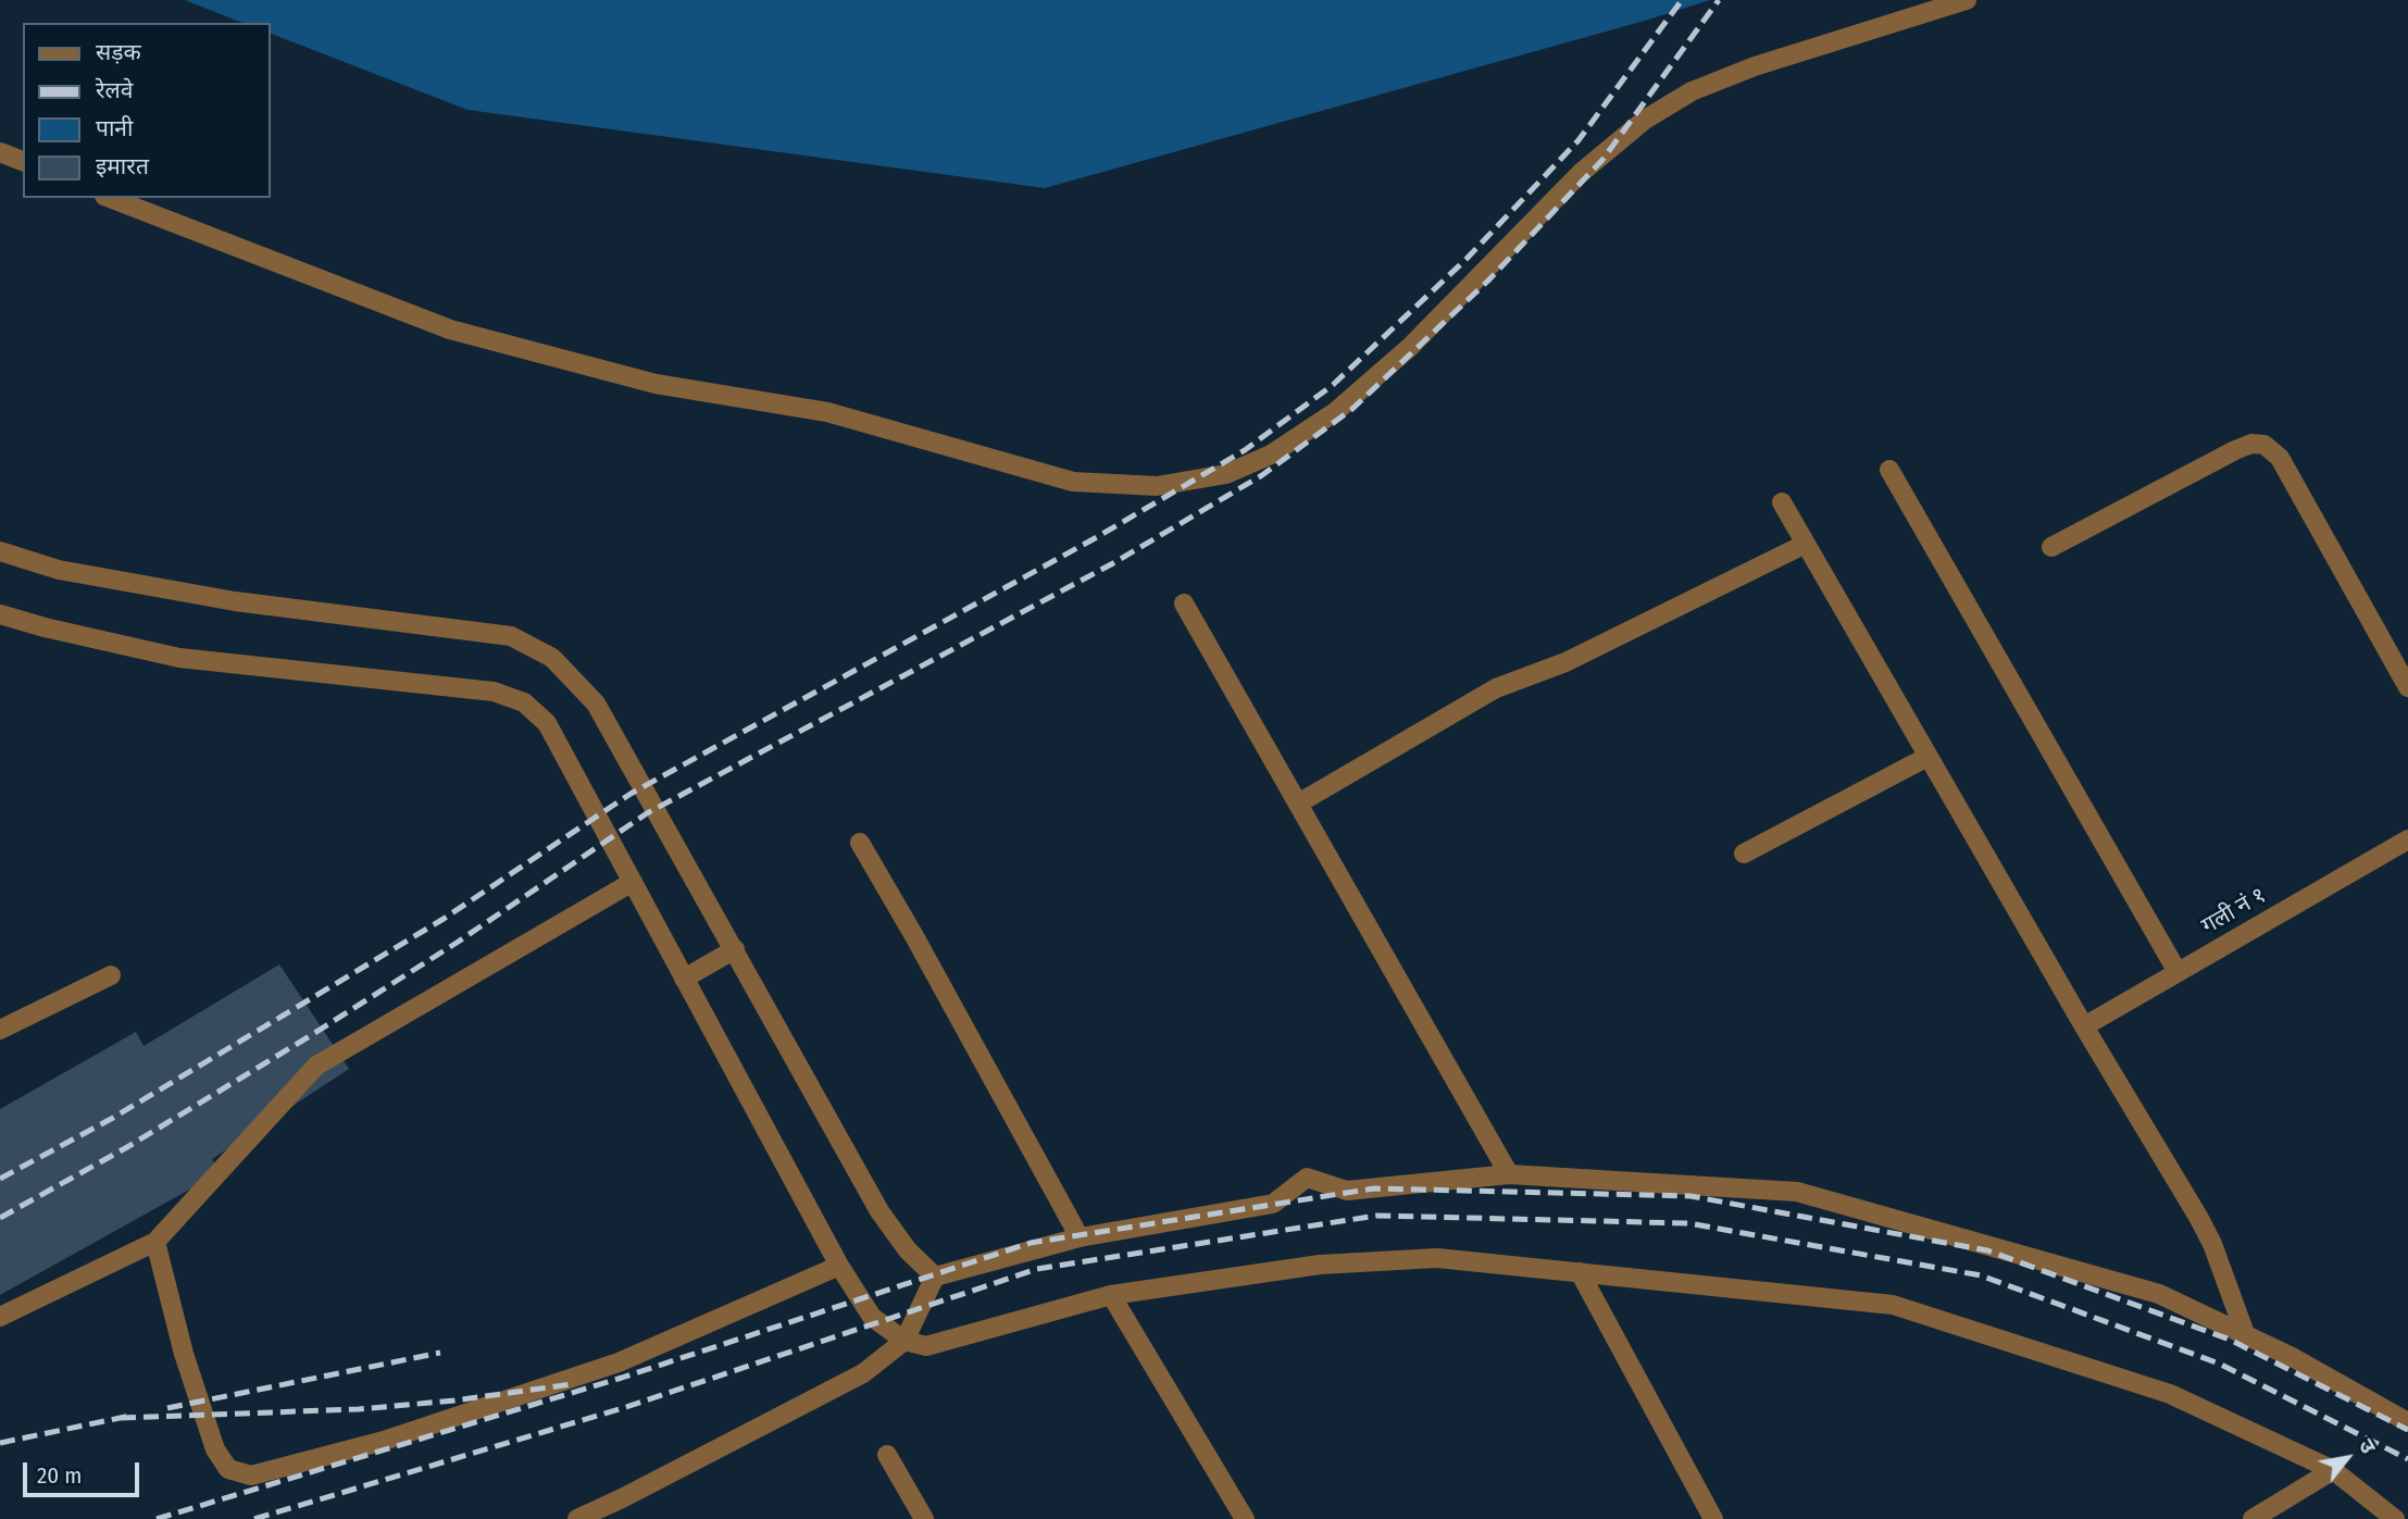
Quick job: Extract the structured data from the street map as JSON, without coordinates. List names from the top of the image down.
{
  "streets": {
    "street": ["गली नं १"]
  },
  "legend": [
    "सड़क",
    "रेलवे",
    "पानी",
    "इमारत"
  ],
  "scale_bar": "20 m",
  "north": "top right"
}
